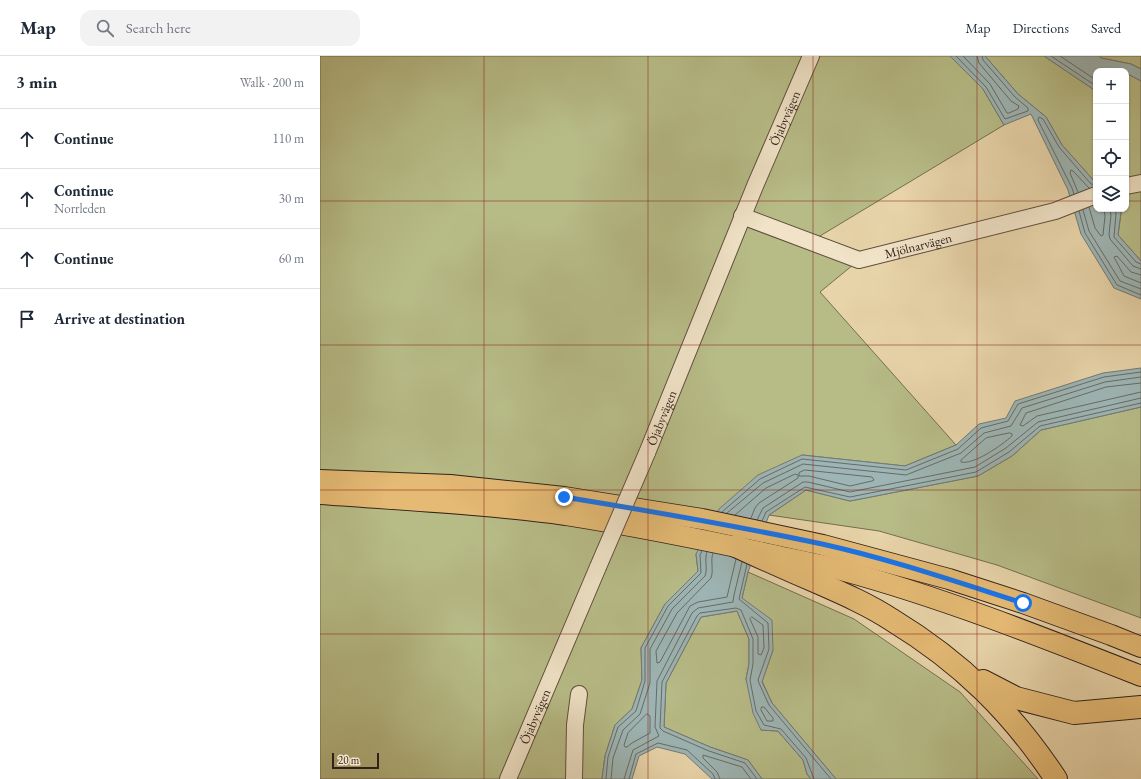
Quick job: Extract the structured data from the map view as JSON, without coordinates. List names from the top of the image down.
{
  "streets": {
    "street": ["Öjabyvägen", "Mjölnarvägen"]
  },
  "crossings": [
    ["Öjabyvägen", "Mjölnarvägen"]
  ],
  "scale_bar": "20 m",
  "page": {
    "header": "Map",
    "search": "Search here",
    "nav": ["Map", "Directions", "Saved"],
    "heading": ["3 min", "Walk · 200 m"],
    "map_buttons": ["+", "−"],
    "list": [
      ["Continue", "110 m"],
      ["Continue", "Norrleden", "30 m"],
      ["Continue", "60 m"],
      "Arrive at destination"
    ],
    "scale": "20 m"
  }
}
